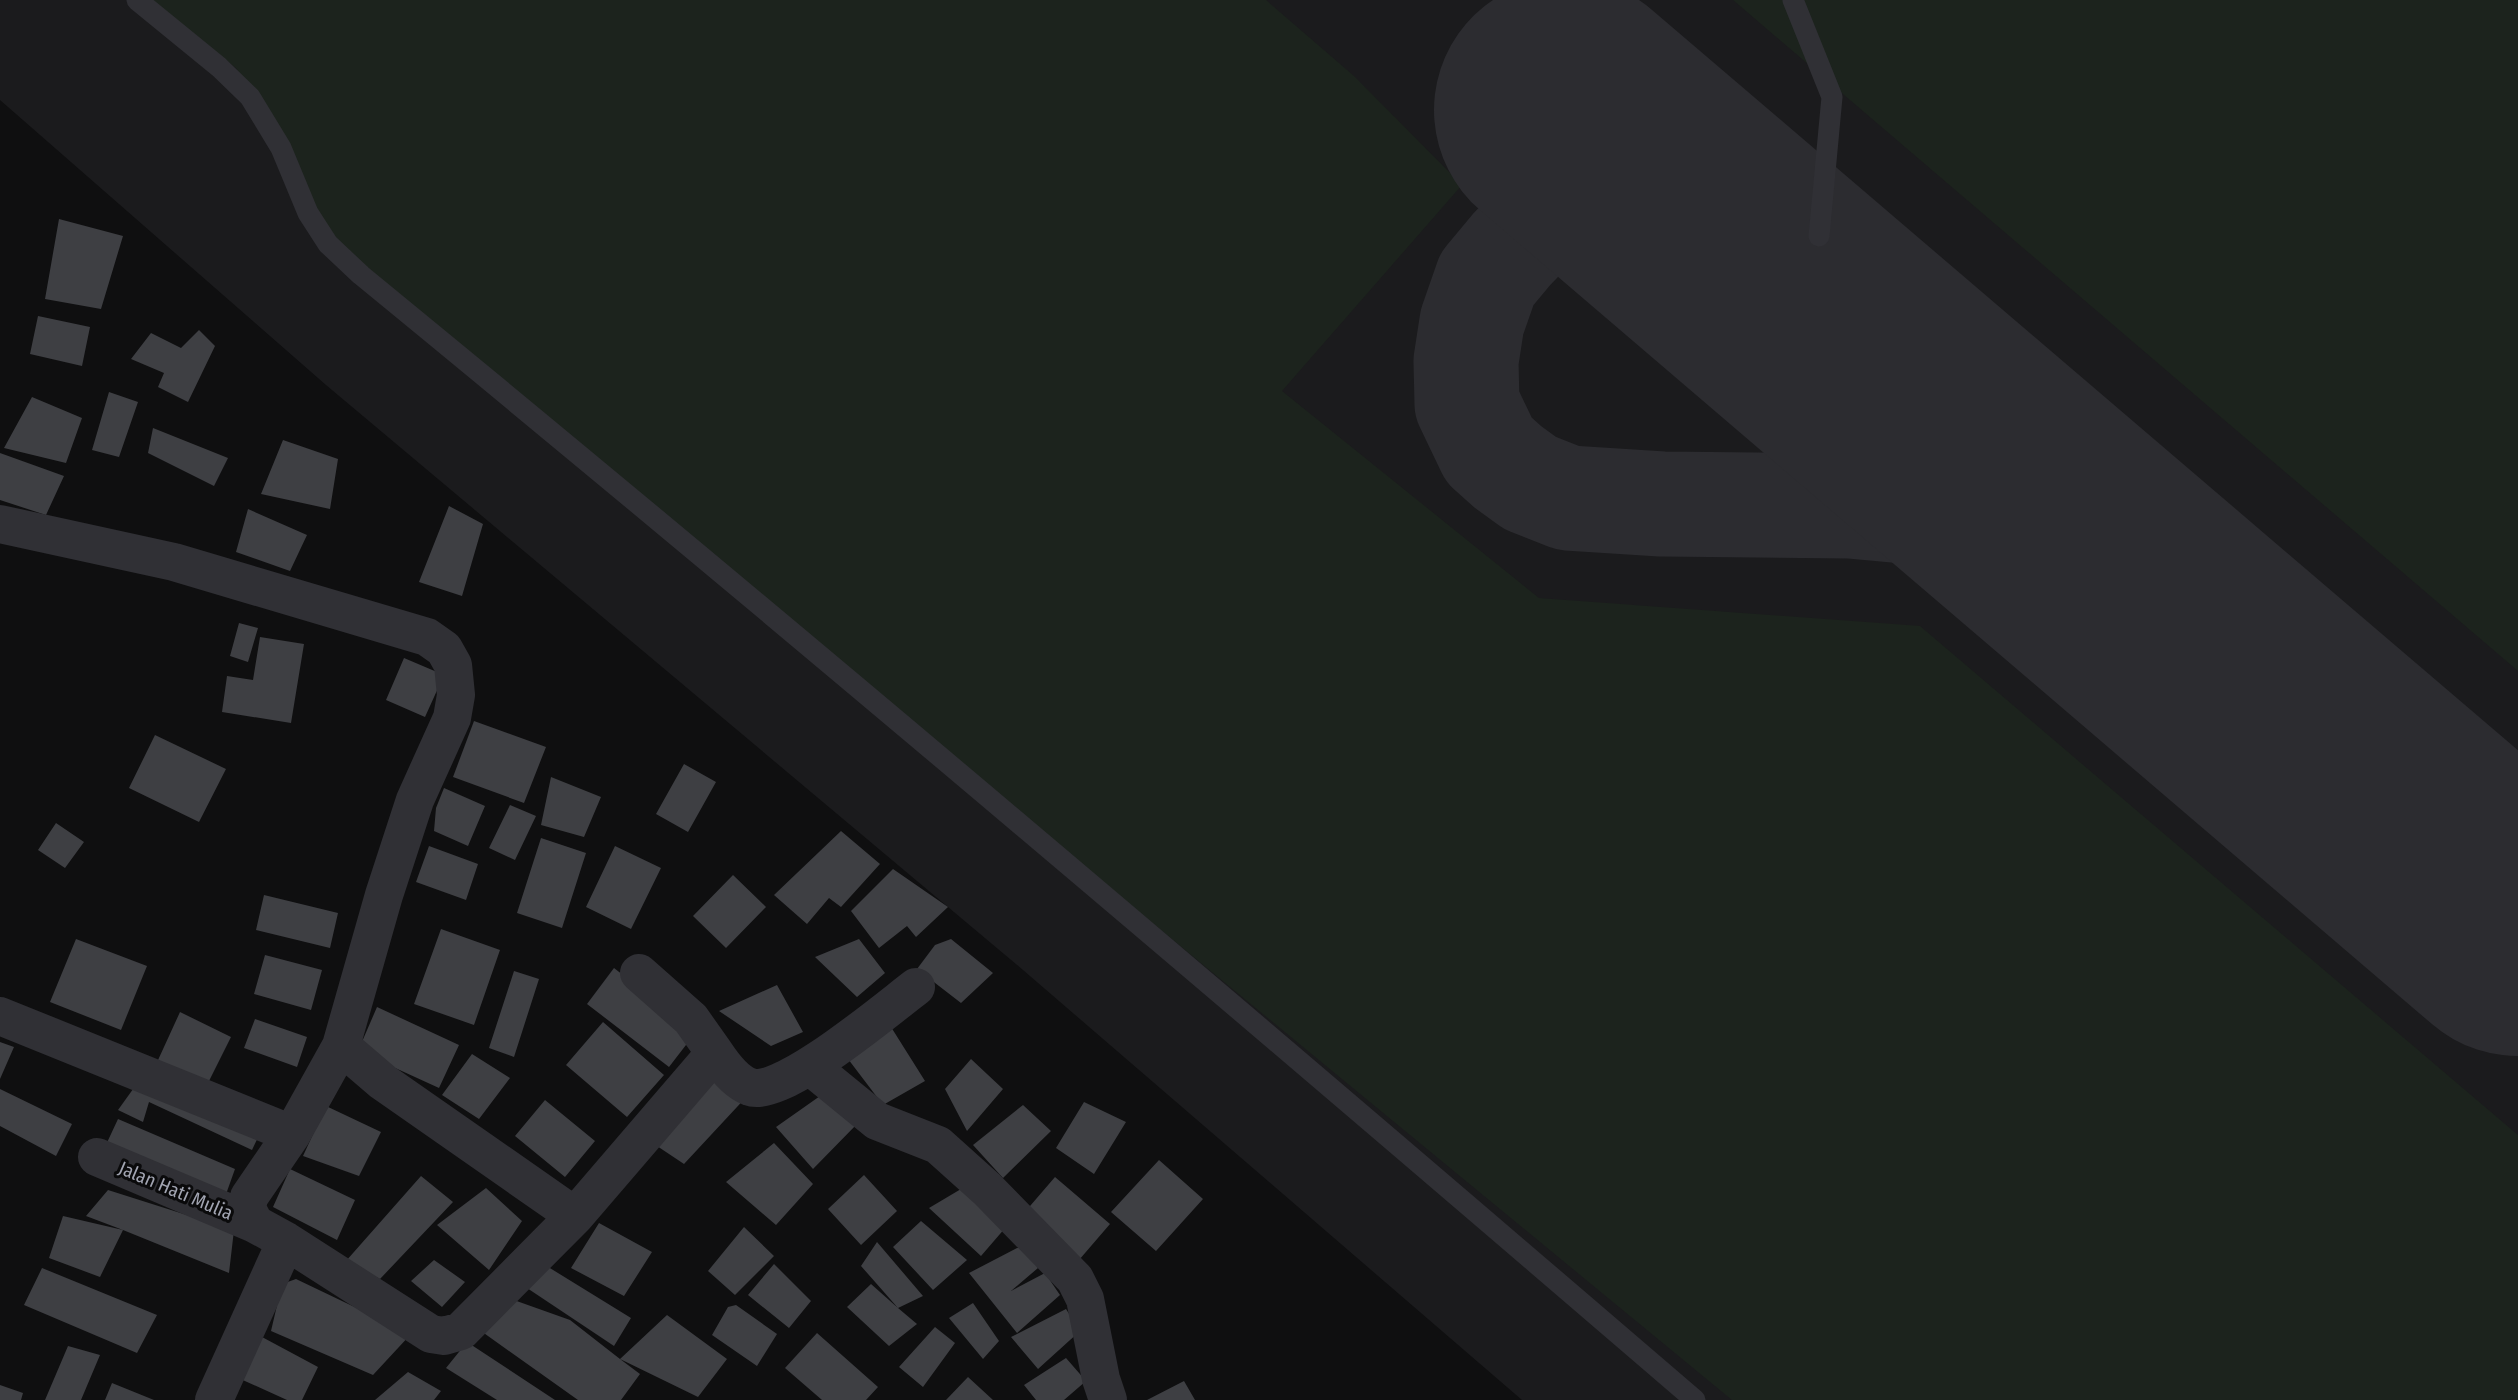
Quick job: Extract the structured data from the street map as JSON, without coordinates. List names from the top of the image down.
{
  "streets": {
    "street": ["Jalan Hati Mulia"]
  }
}
